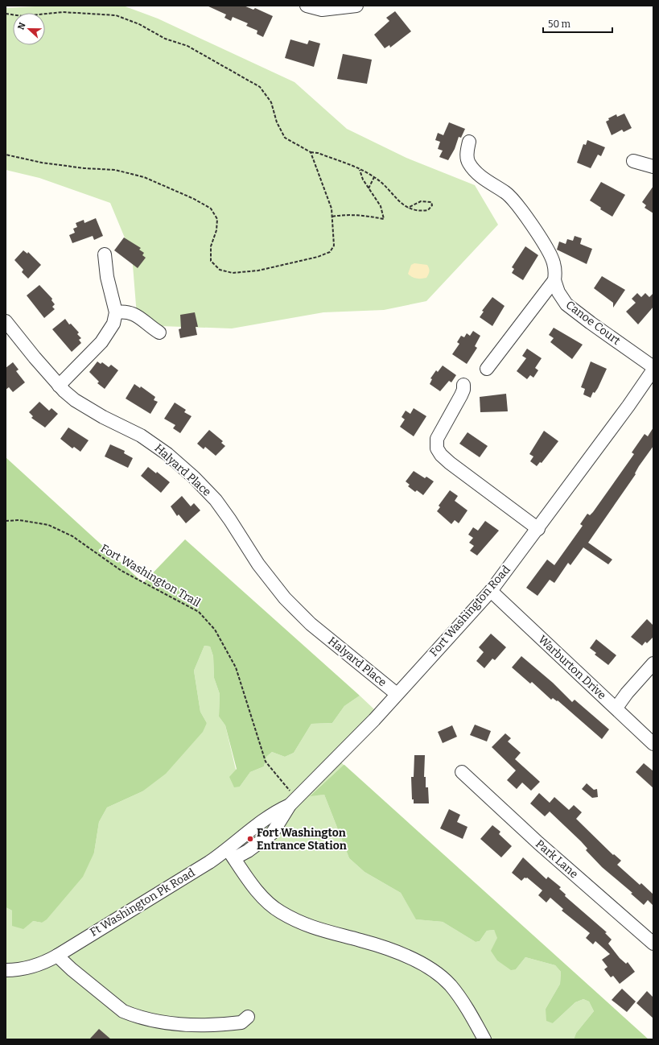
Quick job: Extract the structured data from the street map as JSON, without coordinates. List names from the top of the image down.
{
  "streets": {
    "street": [
      "Canoe Court",
      "Halyard Place",
      "Fort Washington Road",
      "Warburton Drive",
      "Park Lane",
      "Ft Washington Pk Road"
    ],
    "path": ["Fort Washington Trail"]
  },
  "crossings": [
    ["Canoe Court", "Fort Washington Road"],
    ["Halyard Place", "Fort Washington Road"],
    ["Fort Washington Trail", "Fort Washington Road"],
    ["Fort Washington Road", "Warburton Drive"],
    ["Fort Washington Road", "Ft Washington Pk Road"]
  ],
  "places": ["Fort Washington Entrance Station"],
  "scale_bar": "50 m",
  "north": "left"
}
